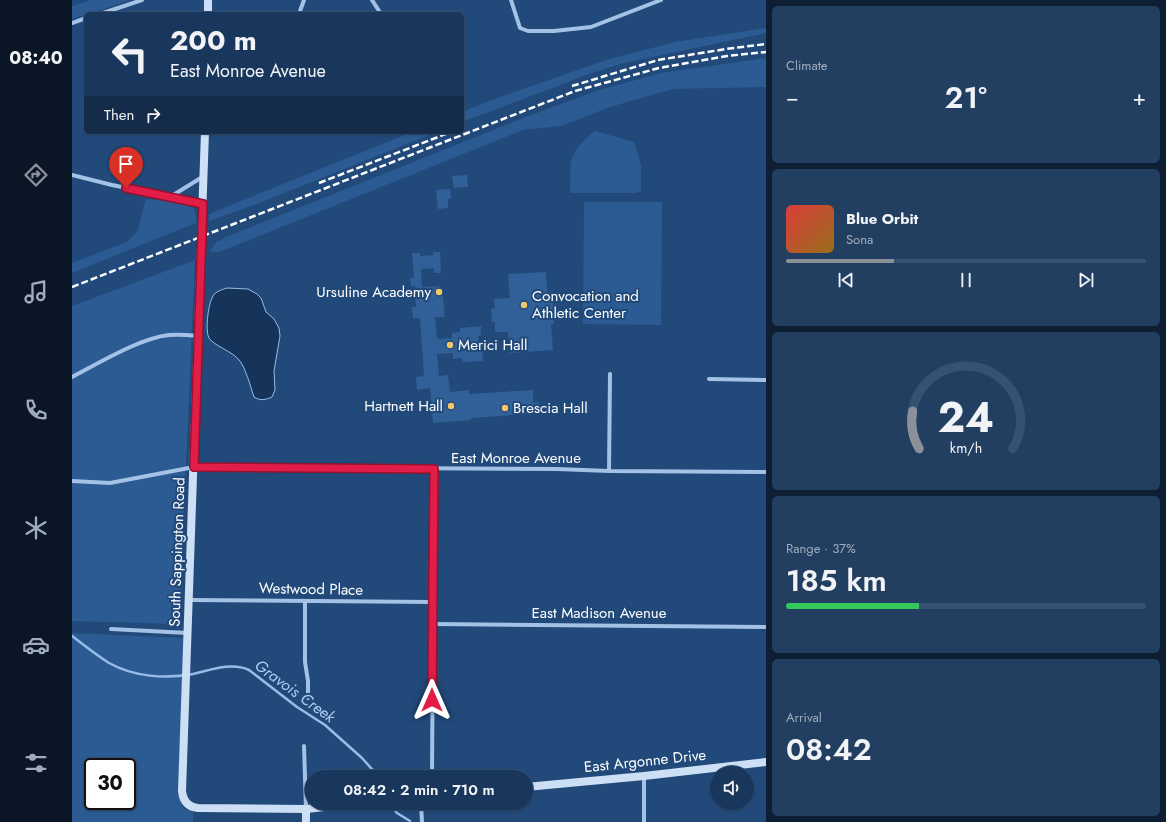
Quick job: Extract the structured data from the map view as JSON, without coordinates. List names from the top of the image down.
{
  "streets": {
    "street": [
      "East Monroe Avenue",
      "South Sappington Road",
      "Westwood Place",
      "East Madison Avenue",
      "East Argonne Drive"
    ]
  },
  "crossings": [
    ["East Monroe Avenue", "South Sappington Road"],
    ["South Sappington Road", "Westwood Place"]
  ],
  "water": ["Gravois Creek"],
  "places": [
    "Ursuline Academy",
    "Convocation and Athletic Center",
    "Merici Hall",
    "Hartnett Hall",
    "Brescia Hall"
  ],
  "page": {
    "tabs": "08:40",
    "tile": [
      "Climate",
      ["Range · 37%", "185 km"],
      ["Arrival", "08:42"]
    ],
    "turn": ["200 m", "East Monroe Avenue"],
    "heat": ["−", "21°", "+"],
    "then": "Then",
    "song": ["Blue Orbit", "Sona"],
    "limit": "30",
    "trip": "08:42 · 2 min · 710 m",
    "gauge": ["24", "km/h"]
  }
}
